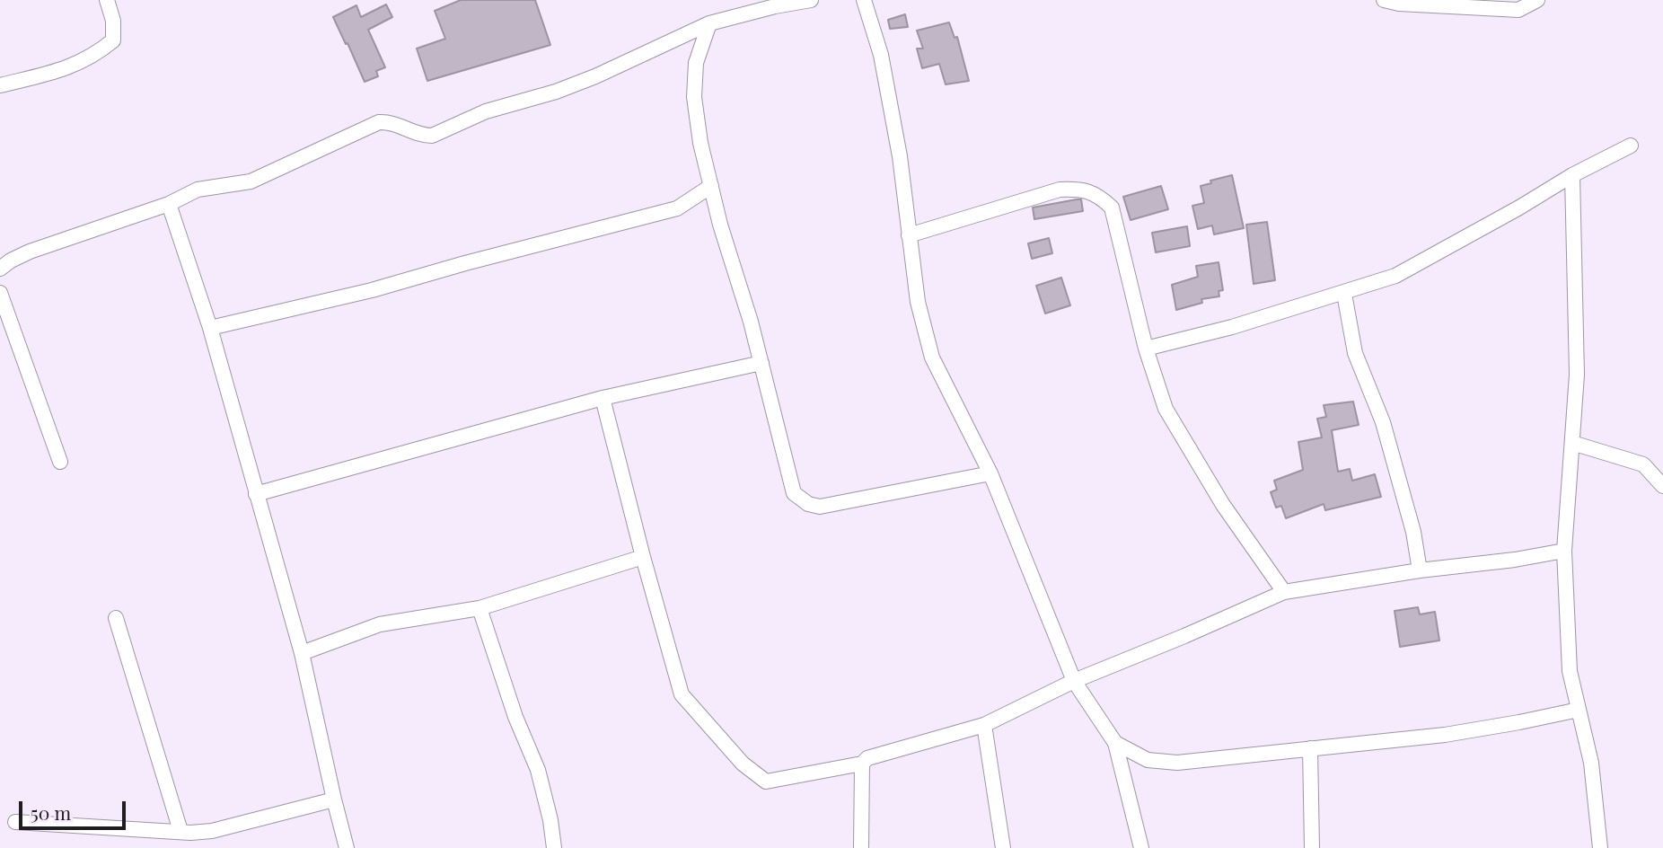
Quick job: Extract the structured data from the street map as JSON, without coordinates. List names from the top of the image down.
{
  "scale_bar": "50 m"
}
